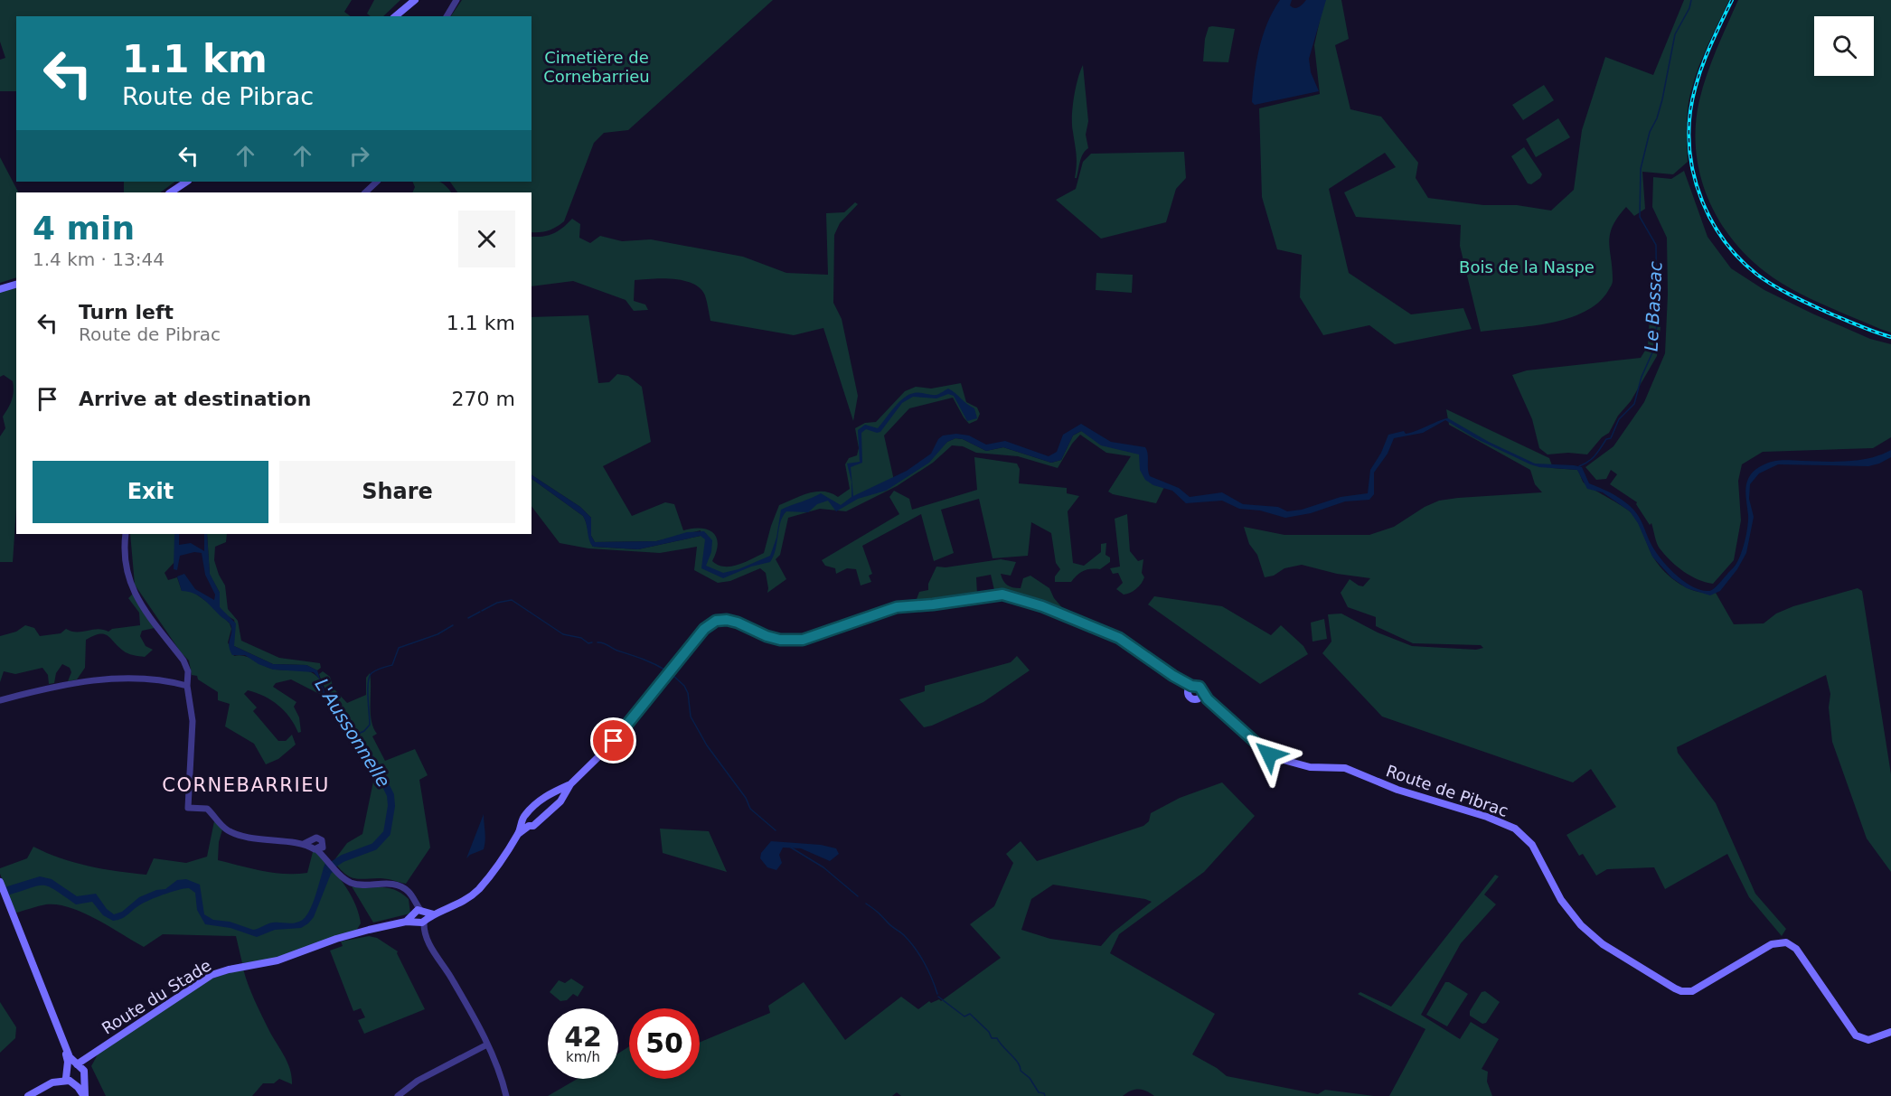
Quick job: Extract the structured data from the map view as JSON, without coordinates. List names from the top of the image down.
{
  "streets": {
    "main road": ["Route de Pibrac", "Route du Stade"]
  },
  "districts": ["CORNEBARRIEU"],
  "water": ["Le Bassac", "L'Aussonnelle"],
  "parks": ["Cimetière de Cornebarrieu", "Bois de la Naspe"],
  "page": {
    "turn": ["1.1 km", "Route de Pibrac"],
    "heading": ["4 min", "1.4 km · 13:44"],
    "list": [
      {
        "name": "Turn left",
        "note": "Route de Pibrac",
        "value": "1.1 km"
      },
      {
        "name": "Arrive at destination",
        "value": "270 m"
      }
    ],
    "buttons": ["Exit", "Share"],
    "speed": "42 km/h",
    "limit": "50"
  }
}
